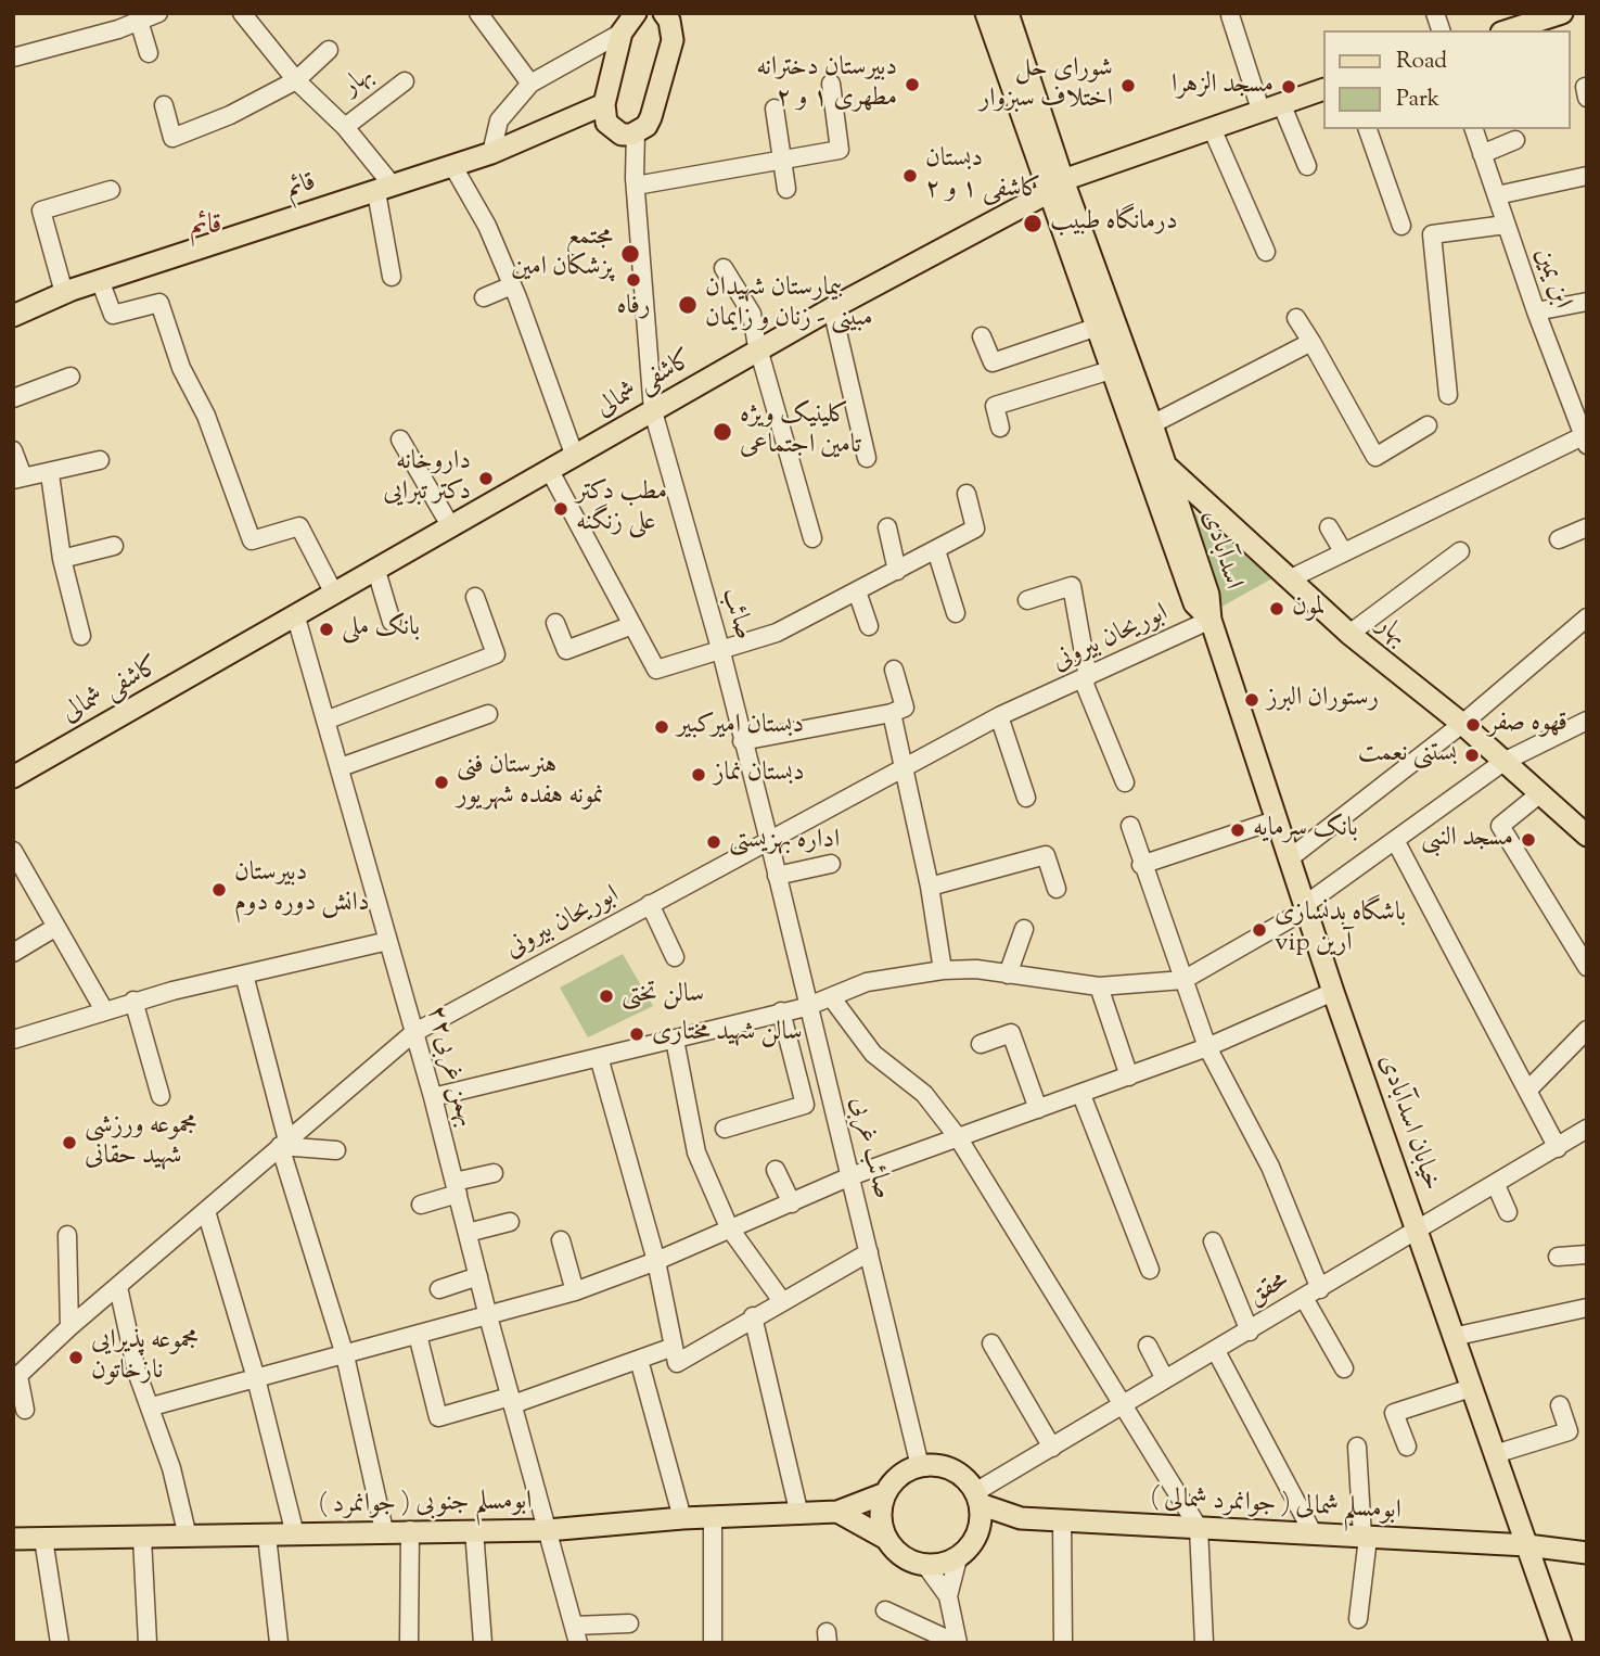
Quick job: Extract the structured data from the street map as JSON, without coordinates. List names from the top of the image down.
{
  "streets": {
    "main road": [
      "بهار",
      "قائم",
      "کاشفی شمالی",
      "اسدآبادی",
      "خیابان اسدآبادی",
      "ابومسلم جنوبی ( جوانمرد )",
      "ابومسلم شمالی ( جوانمرد شمالی )"
    ],
    "street": [
      "ابن یمین",
      "صائب",
      "ابوریحان بیرونی",
      "۲۲بهمن غربی",
      "صائب غربی",
      "محقق"
    ]
  },
  "crossings": [
    ["بهار", "اسدآبادی"],
    ["کاشفی شمالی", "اسدآبادی"],
    ["کاشفی شمالی", "صائب"],
    ["کاشفی شمالی", "۲۲بهمن غربی"],
    ["اسدآبادی", "ابوریحان بیرونی"],
    ["اسدآبادی", "خیابان اسدآبادی"],
    ["صائب", "ابوریحان بیرونی"],
    ["صائب", "صائب غربی"],
    ["ابوریحان بیرونی", "۲۲بهمن غربی"],
    ["ابوریحان بیرونی", "خیابان اسدآبادی"],
    ["ابوریحان بیرونی", "صائب غربی"],
    ["۲۲بهمن غربی", "ابومسلم جنوبی ( جوانمرد )"],
    ["خیابان اسدآبادی", "محقق"],
    ["خیابان اسدآبادی", "ابومسلم شمالی ( جوانمرد شمالی )"],
    ["صائب غربی", "محقق"],
    ["صائب غربی", "ابومسلم جنوبی ( جوانمرد )"],
    ["محقق", "ابومسلم جنوبی ( جوانمرد )"]
  ],
  "districts": ["قائم"],
  "places": [
    "دبیرستان دخترانه مطهری ۱ و ۲",
    "شورای حل اختلاف سبزوار",
    "مسجد الزهرا",
    "دبستان کاشفی ۱ و ۲",
    "درمانگاه طبیب",
    "مجتمع پزشکان امین",
    "رفاه",
    "بیمارستان شهیدان مبینی - زنان و زایمان",
    "کلینیک ویژه تامین اجتماعی",
    "داروخانه دکتر تبرایی",
    "مطب دکتر علی زنگنه",
    "لمون",
    "بانک ملی",
    "رستوران البرز",
    "قهوه صفر",
    "دبستان امیرکبیر",
    "بستنی نعمت",
    "دبستان نماز",
    "هنرستان فنی نمونه هفده شهریور",
    "بانک سرمایه",
    "مسجد النبی",
    "اداره بهزیستی",
    "دبیرستان دانش دوره دوم",
    "باشگاه بدنسازی vip آرین",
    "سالن تختی",
    "سالن شهید مختاری",
    "مجموعه ورزشی شهید حقانی",
    "مجموعه پذیرایی نازخاتون"
  ],
  "legend": ["Road", "Park"]
}
